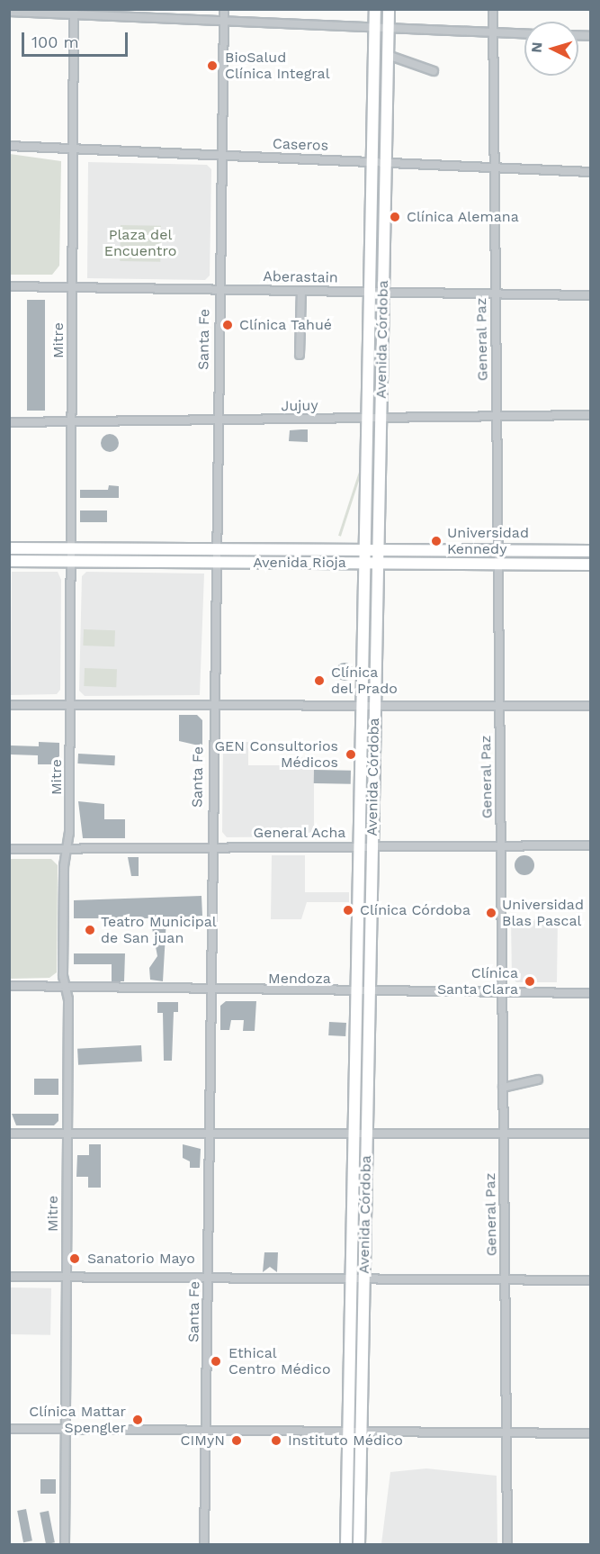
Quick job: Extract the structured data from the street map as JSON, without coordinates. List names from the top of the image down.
{
  "streets": {
    "main road": ["Avenida Córdoba", "Avenida Rioja"],
    "street": [
      "Caseros",
      "Aberastain",
      "Santa Fe",
      "General Paz",
      "Mitre",
      "Jujuy",
      "General Acha",
      "Mendoza"
    ]
  },
  "crossings": [
    ["Caseros", "Santa Fe"],
    ["Caseros", "Avenida Córdoba"],
    ["Caseros", "General Paz"],
    ["Caseros", "Mitre"],
    ["Aberastain", "Santa Fe"],
    ["Aberastain", "Avenida Córdoba"],
    ["Aberastain", "General Paz"],
    ["Aberastain", "Mitre"],
    ["Santa Fe", "Jujuy"],
    ["Santa Fe", "Avenida Rioja"],
    ["Santa Fe", "General Acha"],
    ["Santa Fe", "Mendoza"],
    ["Avenida Córdoba", "Jujuy"],
    ["Avenida Córdoba", "Avenida Rioja"],
    ["Avenida Córdoba", "General Acha"],
    ["Avenida Córdoba", "Mendoza"],
    ["General Paz", "Jujuy"],
    ["General Paz", "Avenida Rioja"],
    ["General Paz", "General Acha"],
    ["General Paz", "Mendoza"],
    ["Mitre", "Jujuy"],
    ["Mitre", "Avenida Rioja"],
    ["Mitre", "General Acha"],
    ["Mitre", "Mendoza"]
  ],
  "parks": ["Plaza del Encuentro"],
  "places": [
    "BioSalud Clínica Integral",
    "Clínica Alemana",
    "Clínica Tahué",
    "Universidad Kennedy",
    "Clínica del Prado",
    "GEN Consultorios Médicos",
    "Clínica Córdoba",
    "Universidad Blas Pascal",
    "Teatro Municipal de San juan",
    "Clínica Santa Clara",
    "Sanatorio Mayo",
    "Ethical Centro Médico",
    "Clínica Mattar Spengler",
    "CIMyN",
    "Instituto Médico"
  ],
  "scale_bar": "100 m",
  "north": "left"
}
